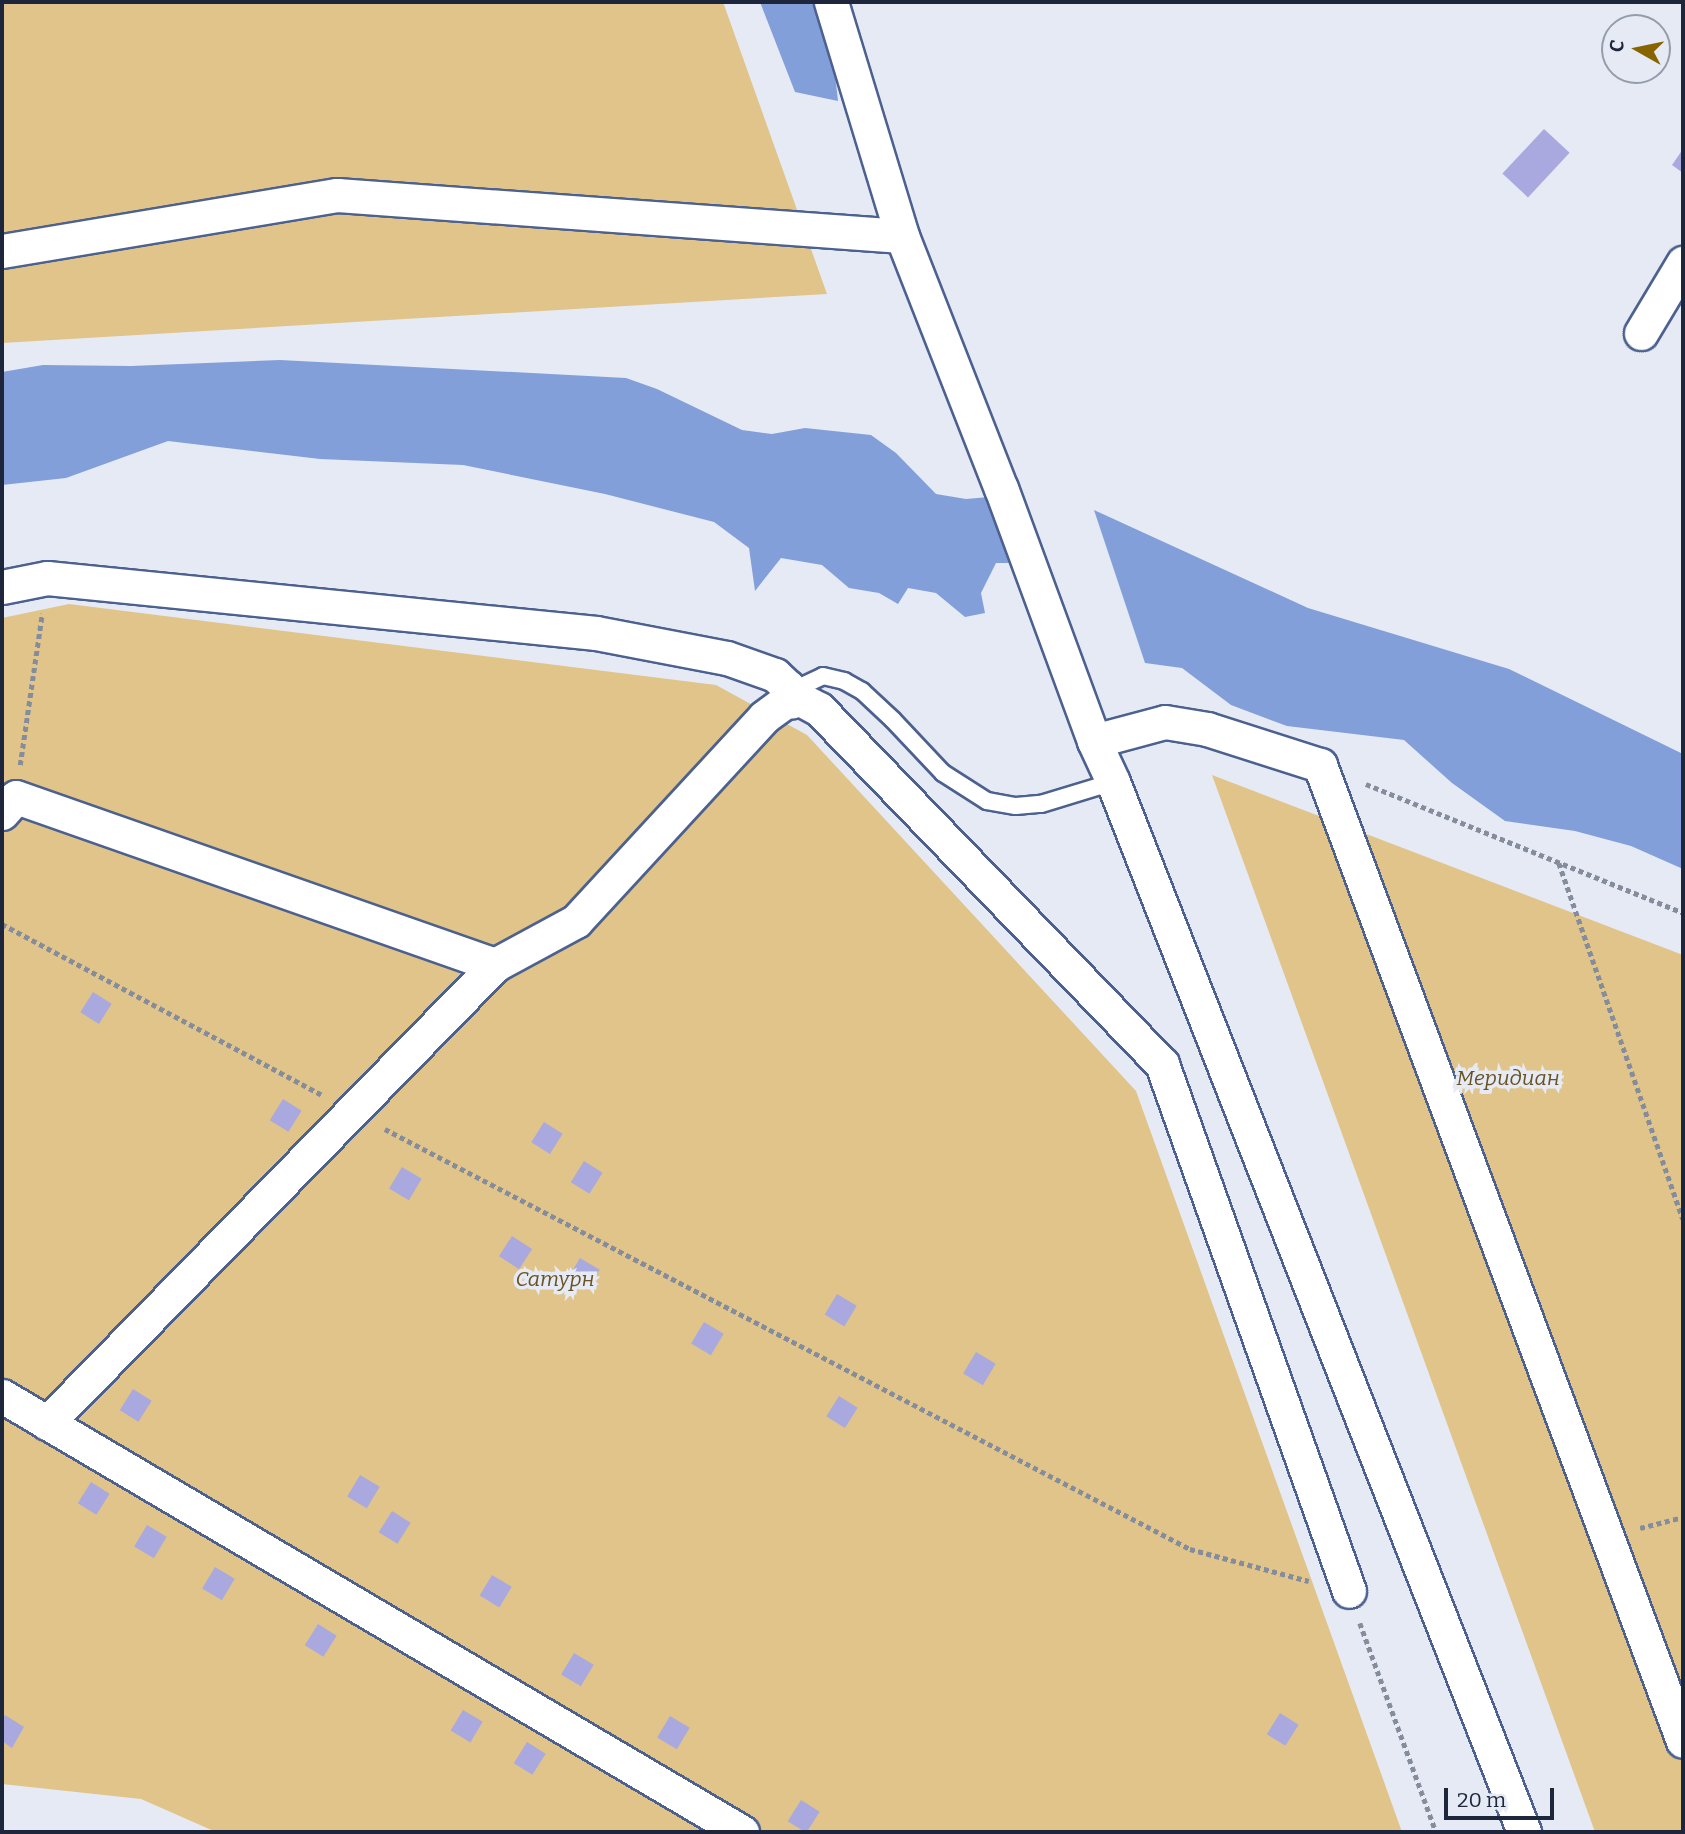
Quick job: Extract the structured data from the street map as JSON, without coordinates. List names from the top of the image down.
{
  "parks": ["Меридиан", "Сатурн"],
  "scale_bar": "20 m",
  "north": "left"
}
